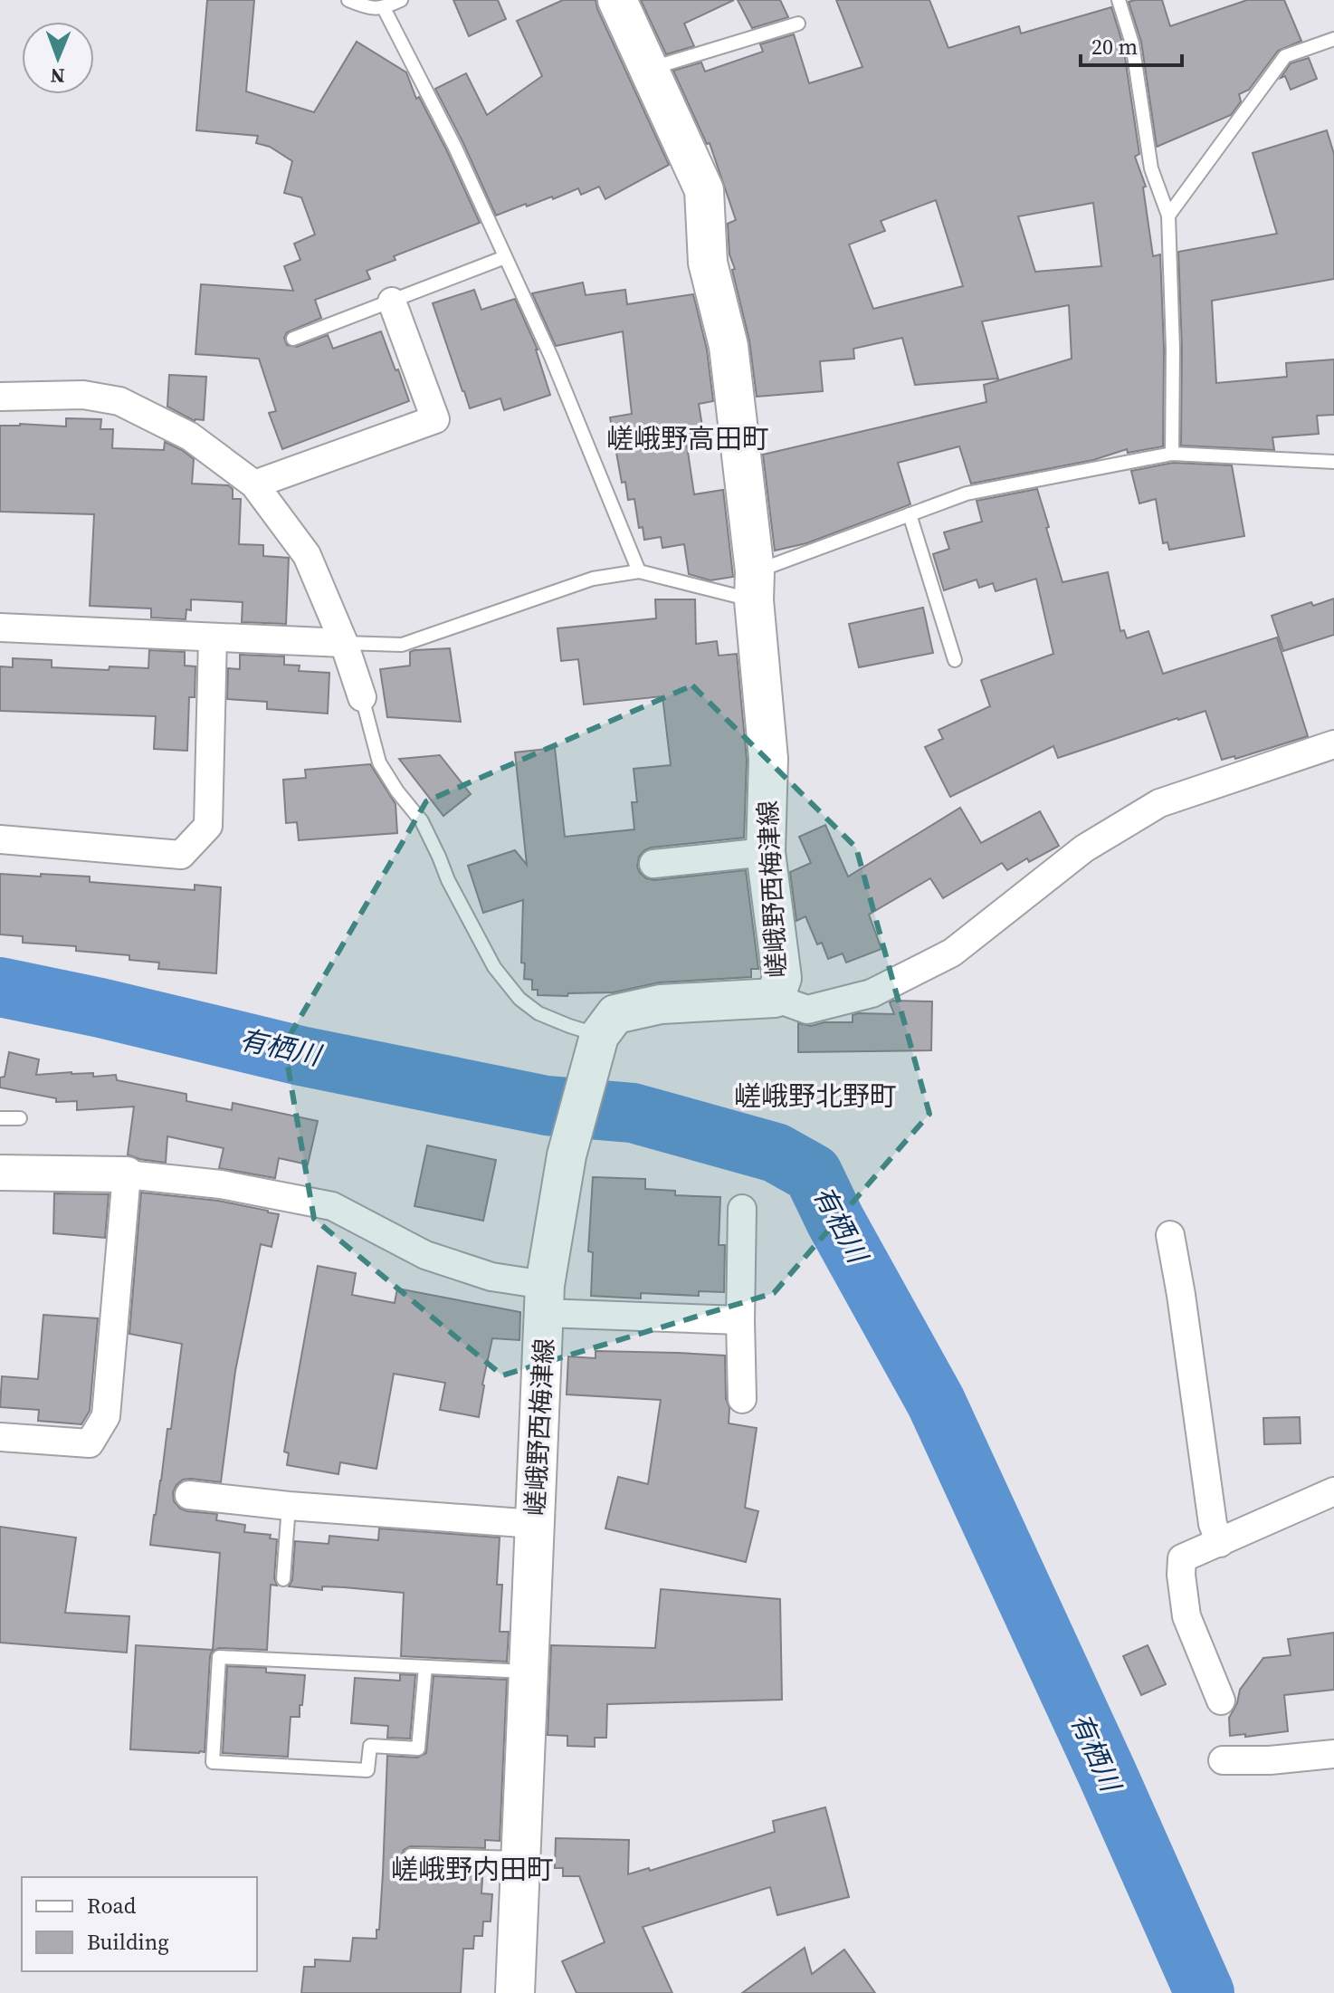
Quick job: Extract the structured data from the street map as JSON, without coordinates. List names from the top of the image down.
{
  "streets": {
    "main road": ["嵯峨野西梅津線"]
  },
  "districts": ["嵯峨野高田町", "嵯峨野北野町", "嵯峨野内田町"],
  "water": ["有栖川"],
  "legend": ["Road", "Building"],
  "scale_bar": "20 m",
  "north": "bottom"
}
